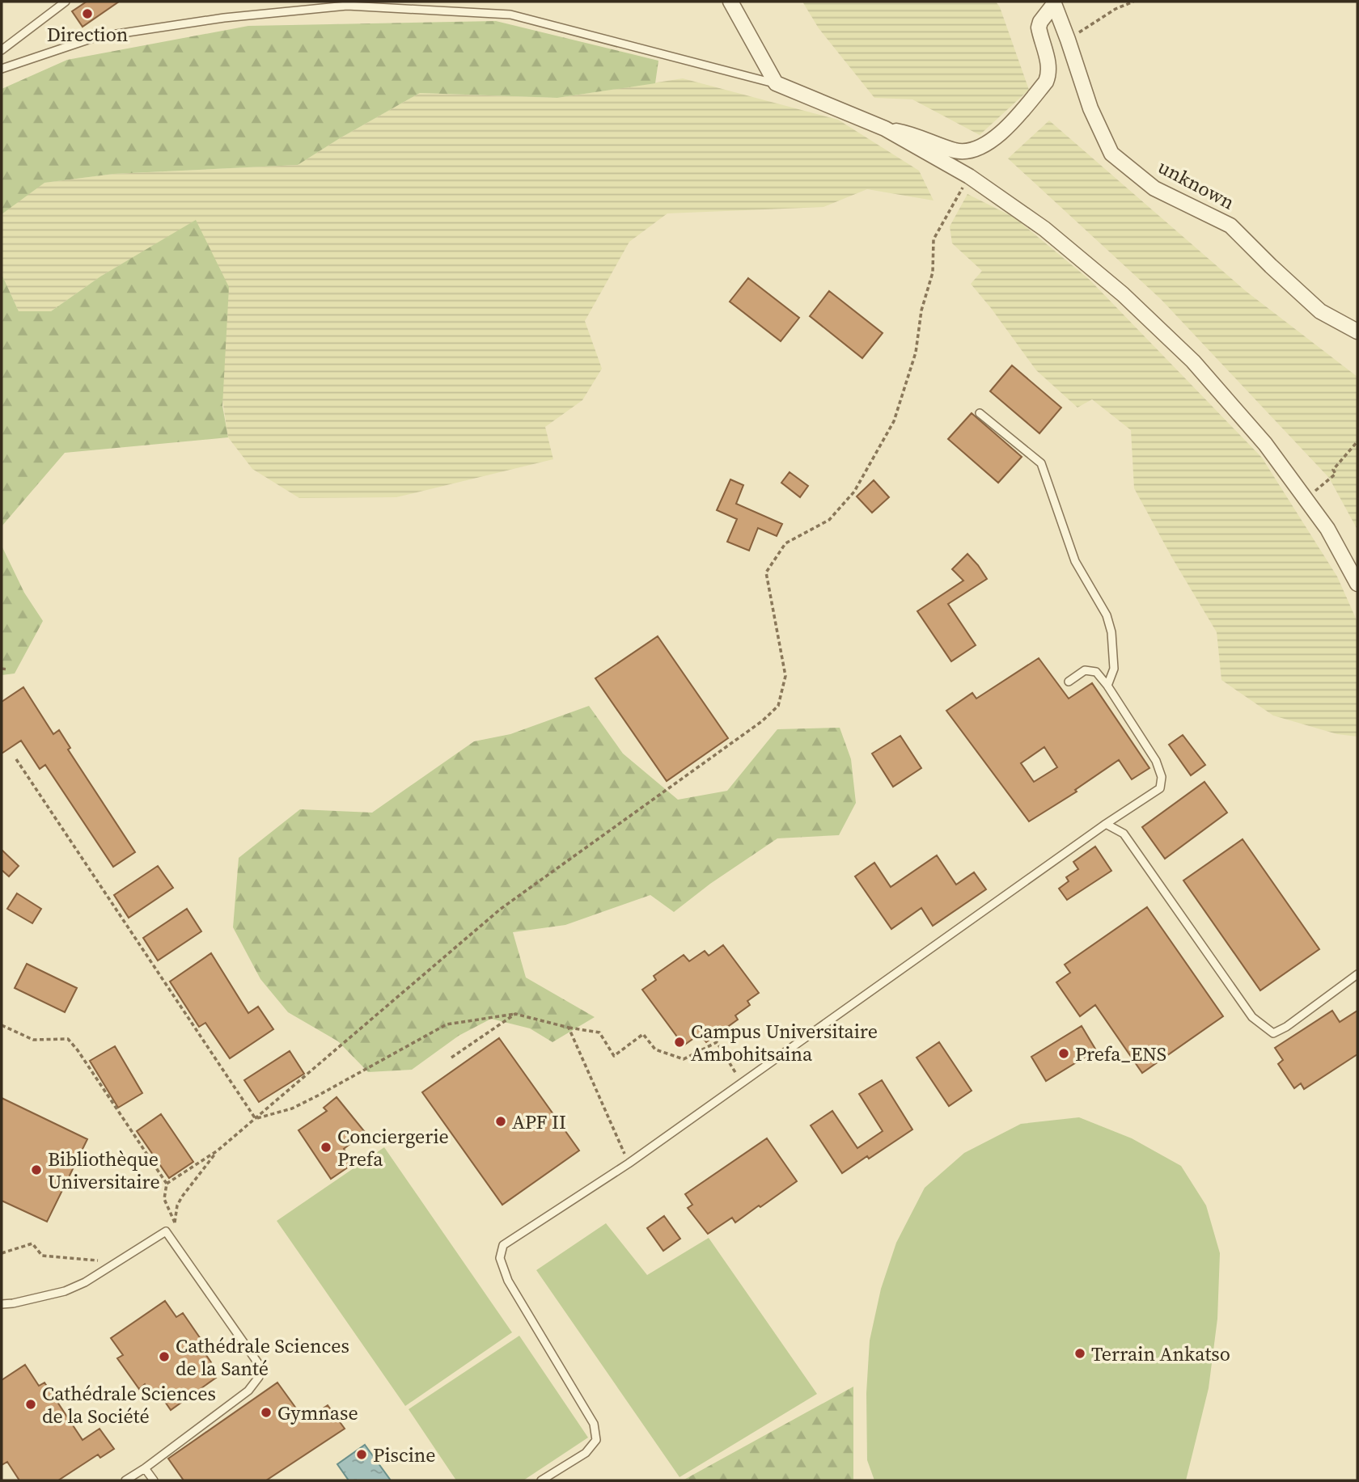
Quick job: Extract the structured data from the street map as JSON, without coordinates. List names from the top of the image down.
{
  "streets": {
    "street": ["unknown"]
  },
  "places": [
    "Direction",
    "Campus Universitaire Ambohitsaina",
    "Prefa_ENS",
    "APF II",
    "Conciergerie Prefa",
    "Bibliothèque Universitaire",
    "Terrain Ankatso",
    "Cathédrale Sciences de la Santé",
    "Cathédrale Sciences de la Société",
    "Gymnase",
    "Piscine"
  ]
}
